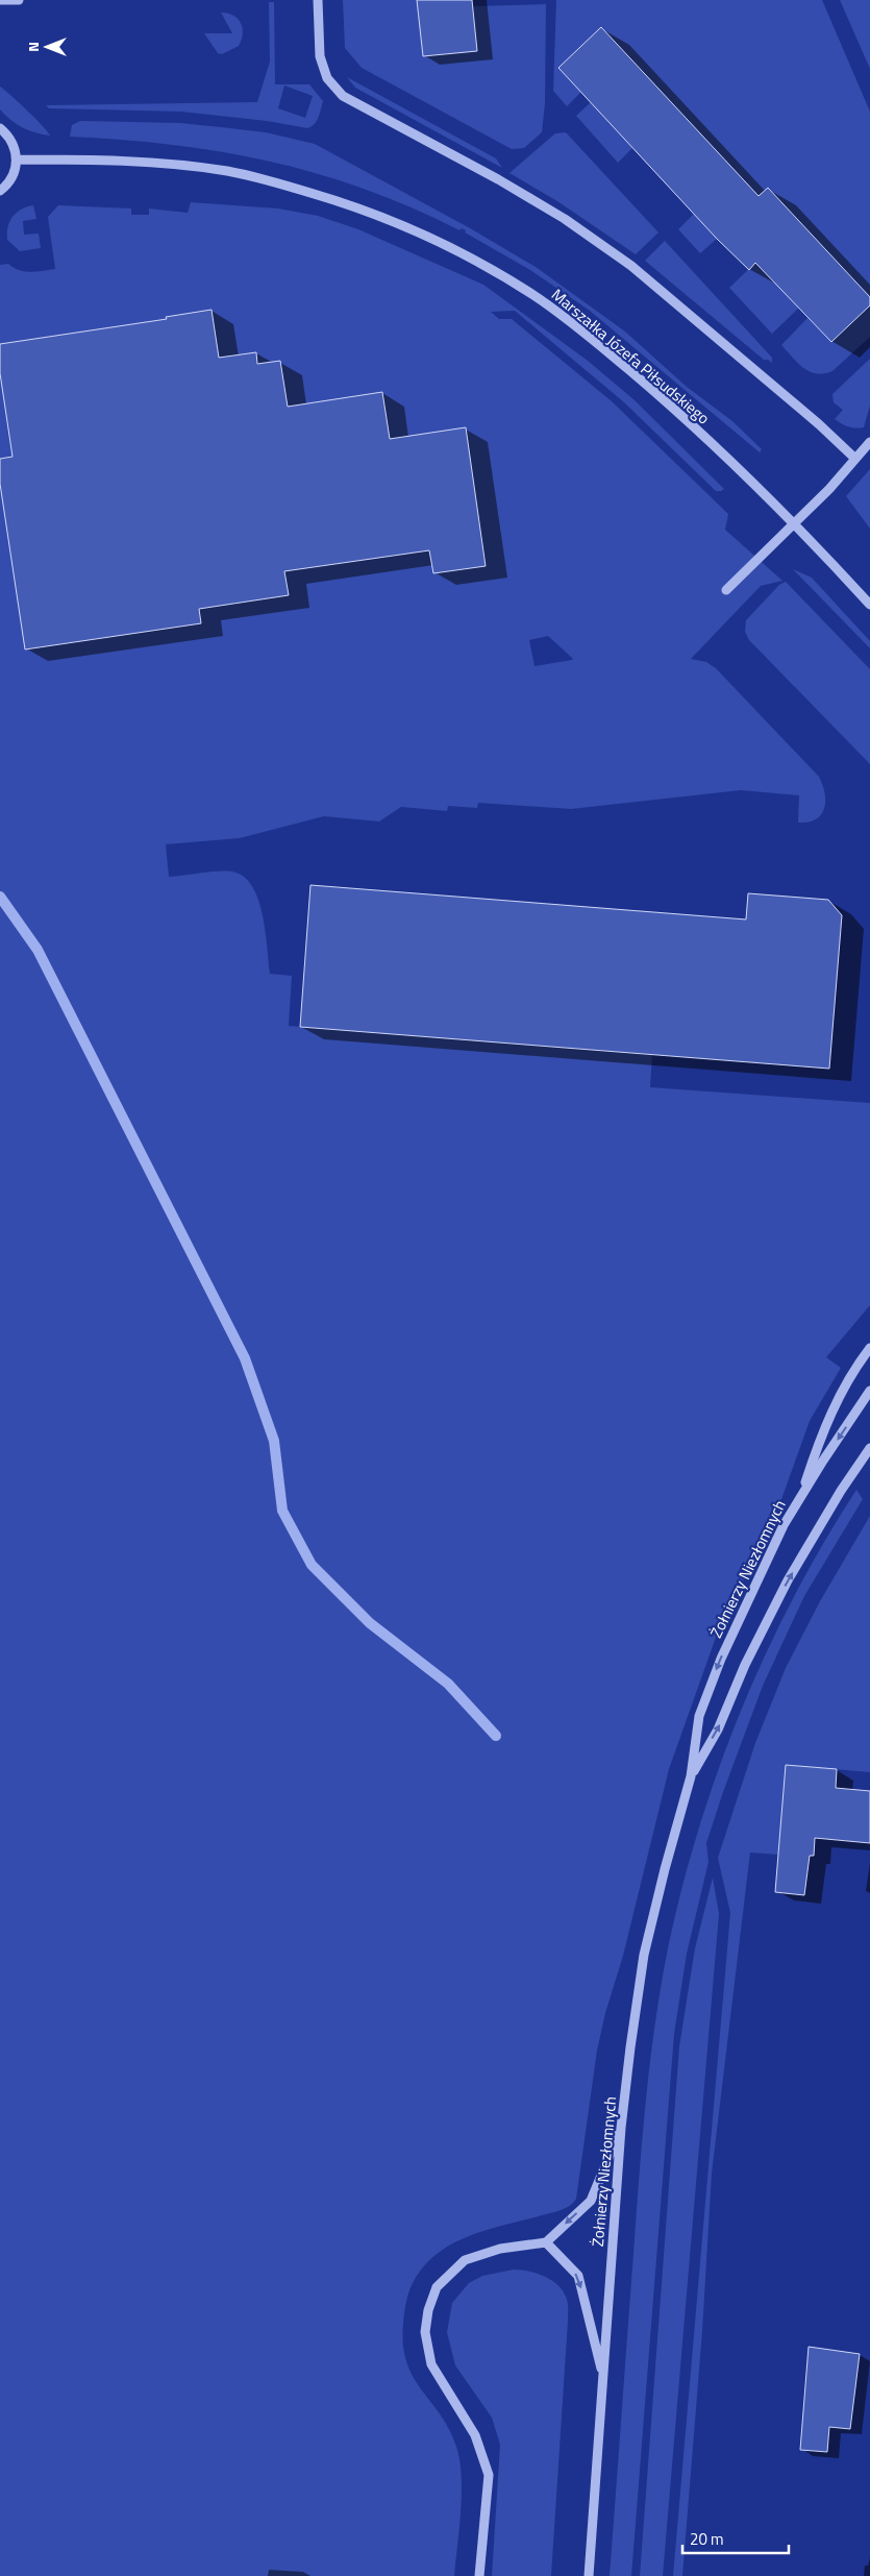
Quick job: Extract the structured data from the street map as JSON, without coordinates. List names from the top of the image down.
{
  "streets": {
    "street": ["Marszałka Józefa Piłsudskiego", "Żołnierzy Niezłomnych"]
  },
  "scale_bar": "20 m",
  "north": "left"
}
